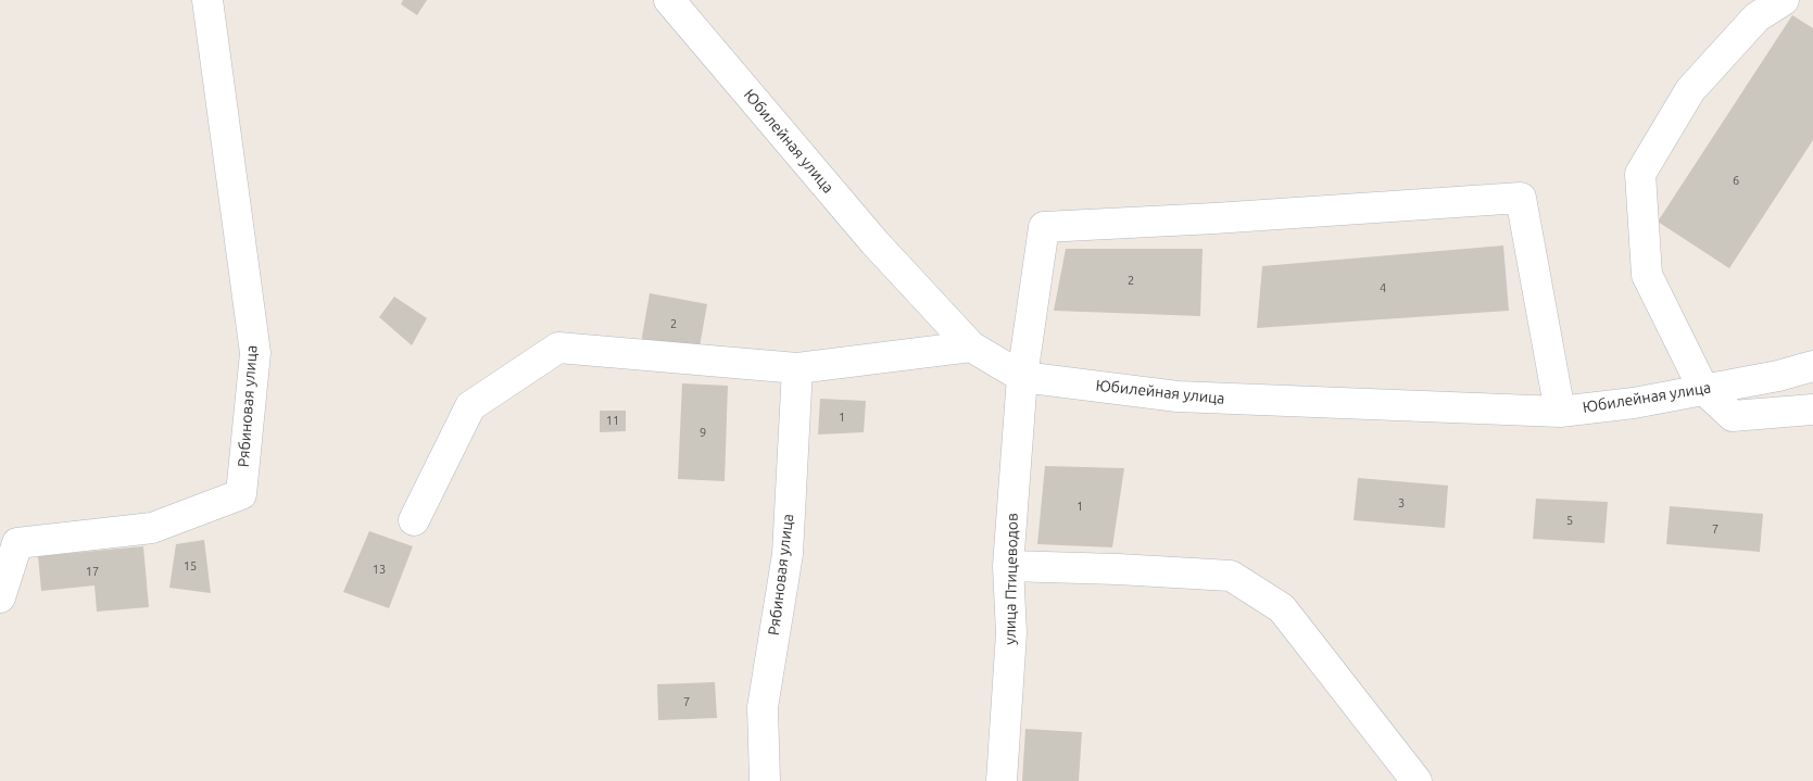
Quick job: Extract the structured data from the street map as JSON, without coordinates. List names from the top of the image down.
{
  "streets": {
    "street": ["Юбилейная улица", "Рябиновая улица", "улица Птицеводов"]
  },
  "crossings": [
    ["Юбилейная улица", "улица Птицеводов"]
  ],
  "house_numbers": [
    "6",
    "2",
    "4",
    "2",
    "1",
    "11",
    "9",
    "3",
    "1",
    "5",
    "7",
    "15",
    "13",
    "17",
    "7"
  ]
}
